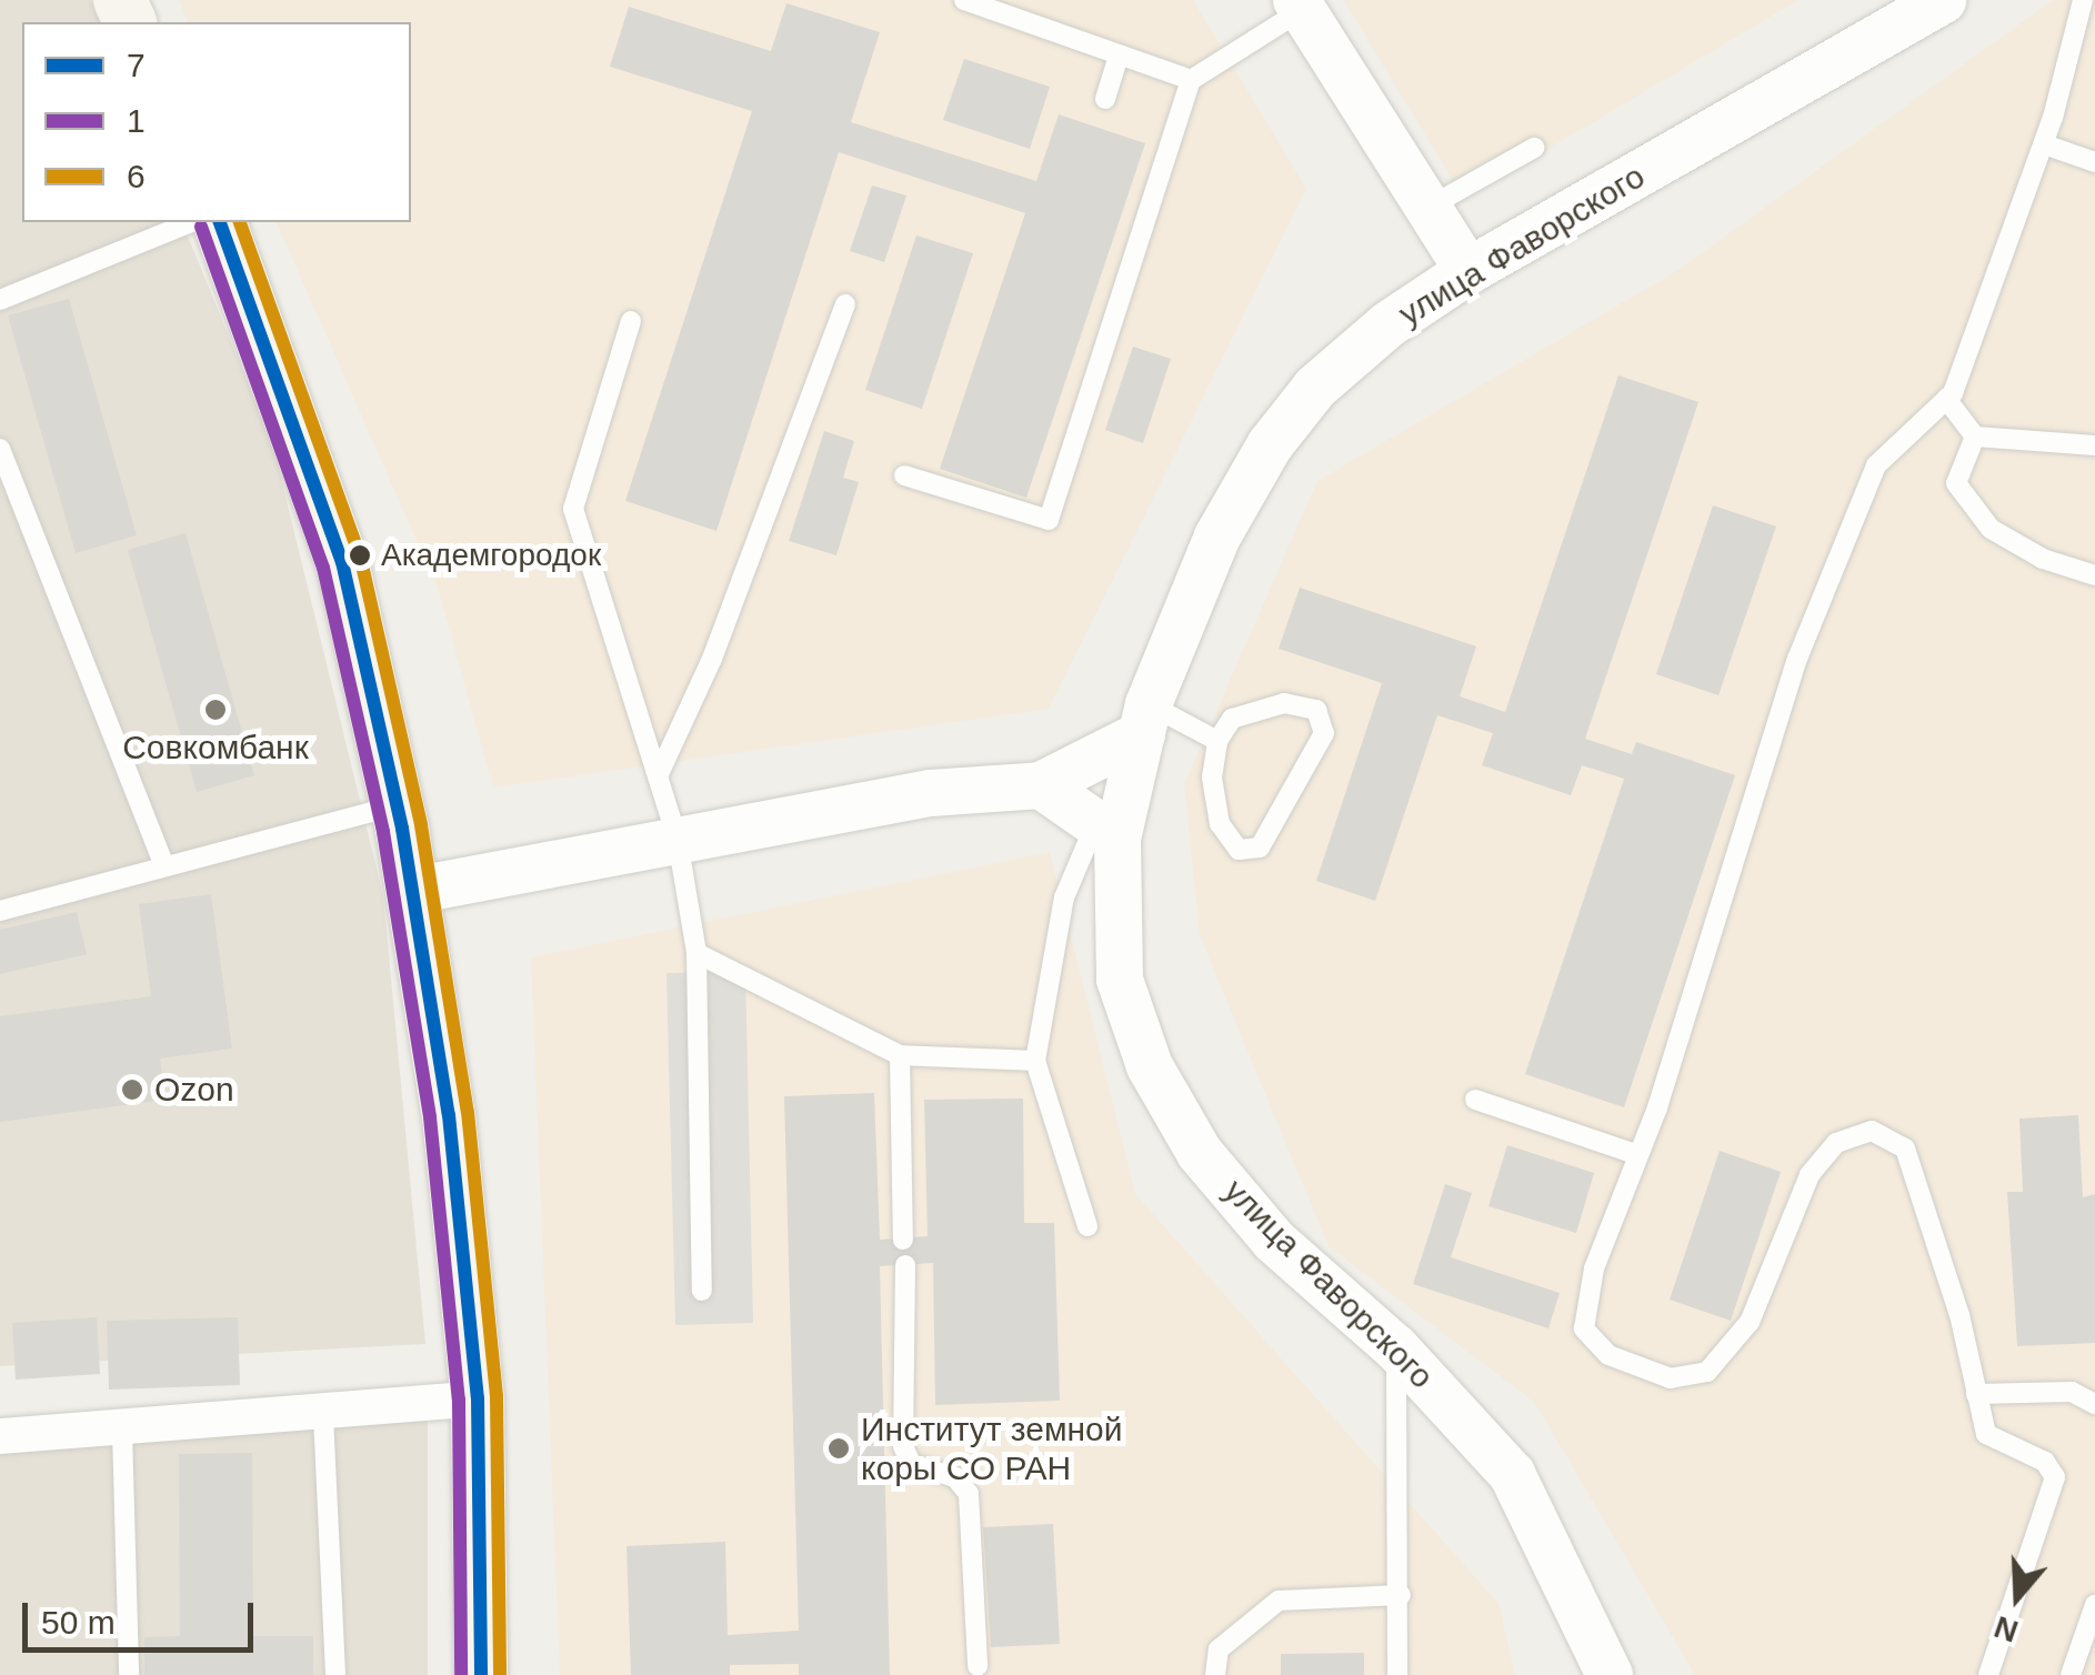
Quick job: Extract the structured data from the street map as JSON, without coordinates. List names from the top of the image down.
{
  "streets": {
    "street": ["улица Фаворского"]
  },
  "places": [
    "Академгородок",
    "Совкомбанк",
    "Ozon",
    "Институт земной коры СО РАН"
  ],
  "lines": ["transit line 7", "transit line 6", "transit line 1"],
  "legend": ["7", "1", "6"],
  "scale_bar": "50 m",
  "north": "bottom"
}
